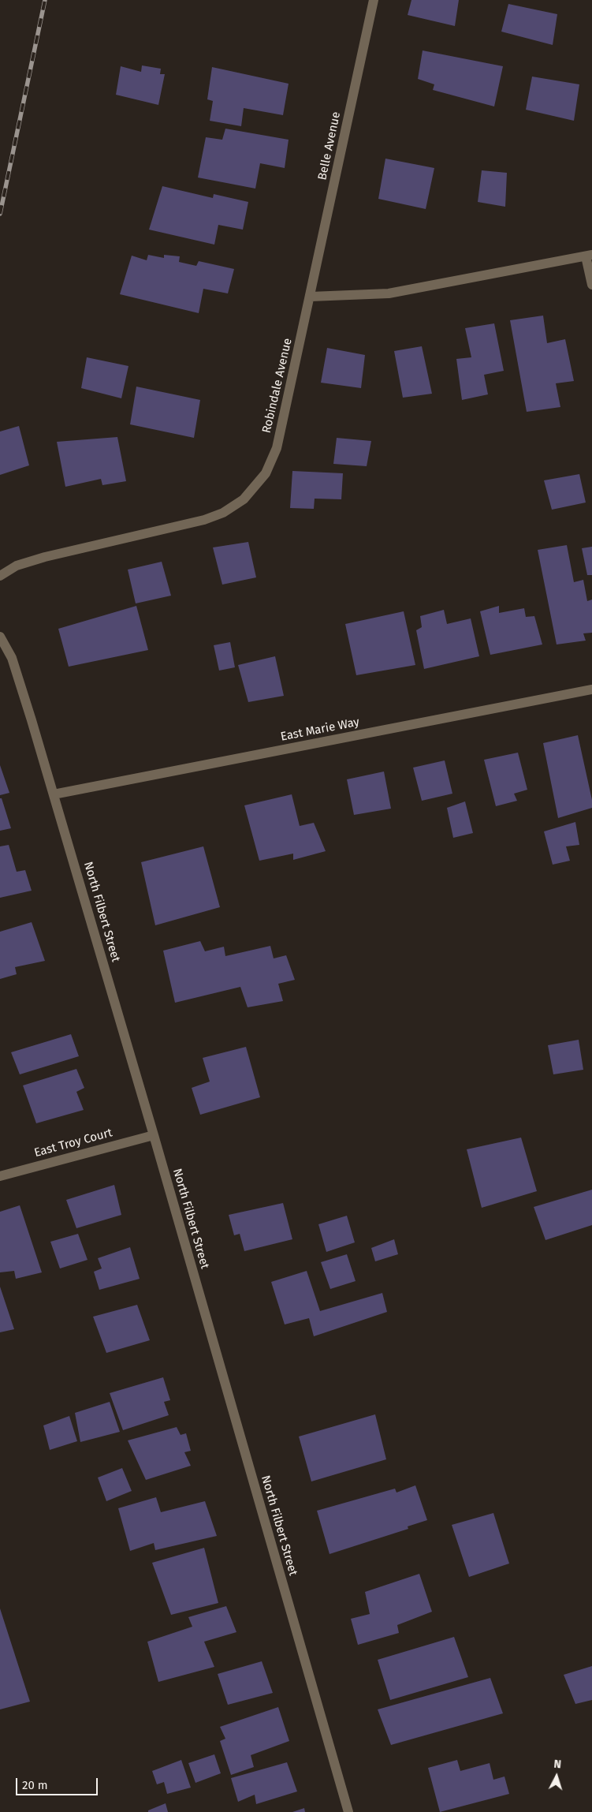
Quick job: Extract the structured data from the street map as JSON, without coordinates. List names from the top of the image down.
{
  "streets": {
    "street": [
      "Belle Avenue",
      "Robindale Avenue",
      "East Marie Way",
      "North Filbert Street",
      "East Troy Court"
    ]
  },
  "crossings": [
    ["Belle Avenue", "Robindale Avenue"],
    ["East Marie Way", "North Filbert Street"],
    ["North Filbert Street", "East Troy Court"]
  ],
  "scale_bar": "20 m",
  "north": "top"
}
